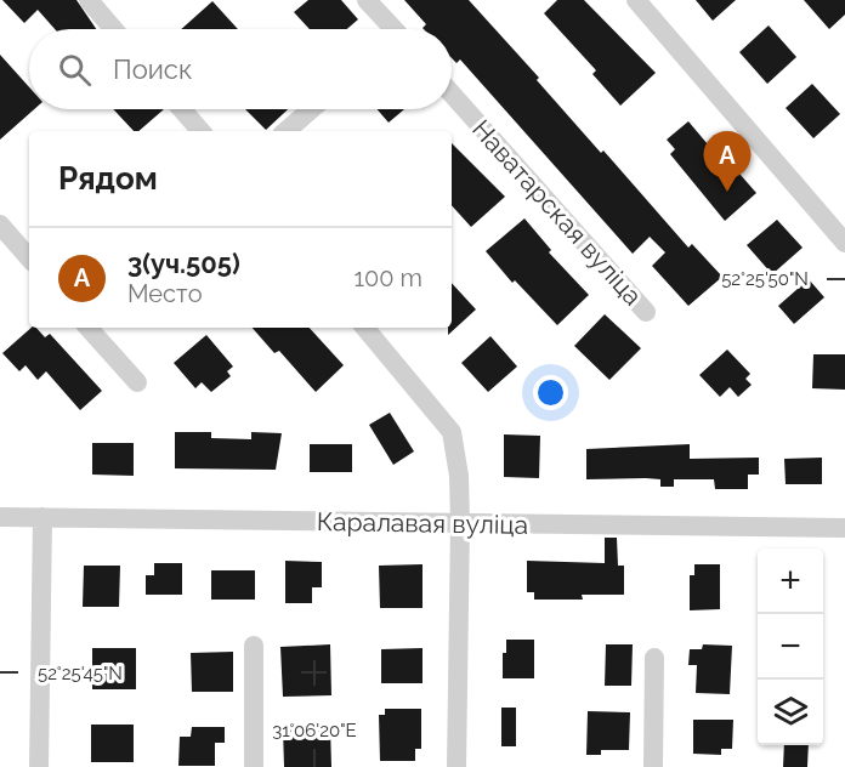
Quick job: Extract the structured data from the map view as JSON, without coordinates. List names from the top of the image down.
{
  "streets": {
    "street": ["Наватарская вуліца", "Каралавая вуліца"]
  },
  "page": {
    "search": "Поиск",
    "pins": "A",
    "heading": "Рядом",
    "list": [
      {
        "mark": "A",
        "name": "3(уч.505)",
        "note": "Место",
        "value": "100 m"
      }
    ],
    "map_buttons": ["+", "−"]
  },
  "coordinates": ["52°25'50\"N", "52°25'45\"N", "31°06'20\"E"]
}
